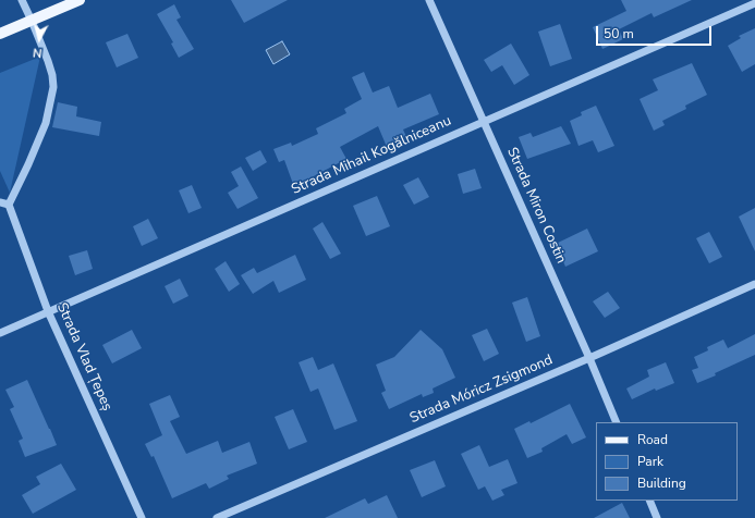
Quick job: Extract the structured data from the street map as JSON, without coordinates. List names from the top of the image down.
{
  "streets": {
    "street": [
      "Strada Mihail Kogălniceanu",
      "Strada Miron Costin",
      "Strada Vlad Țepeș",
      "Strada Móricz Zsigmond"
    ]
  },
  "crossings": [
    ["Strada Mihail Kogălniceanu", "Strada Miron Costin"],
    ["Strada Mihail Kogălniceanu", "Strada Vlad Țepeș"],
    ["Strada Miron Costin", "Strada Móricz Zsigmond"]
  ],
  "legend": ["Road", "Park", "Building"],
  "scale_bar": "50 m",
  "north": "bottom"
}
